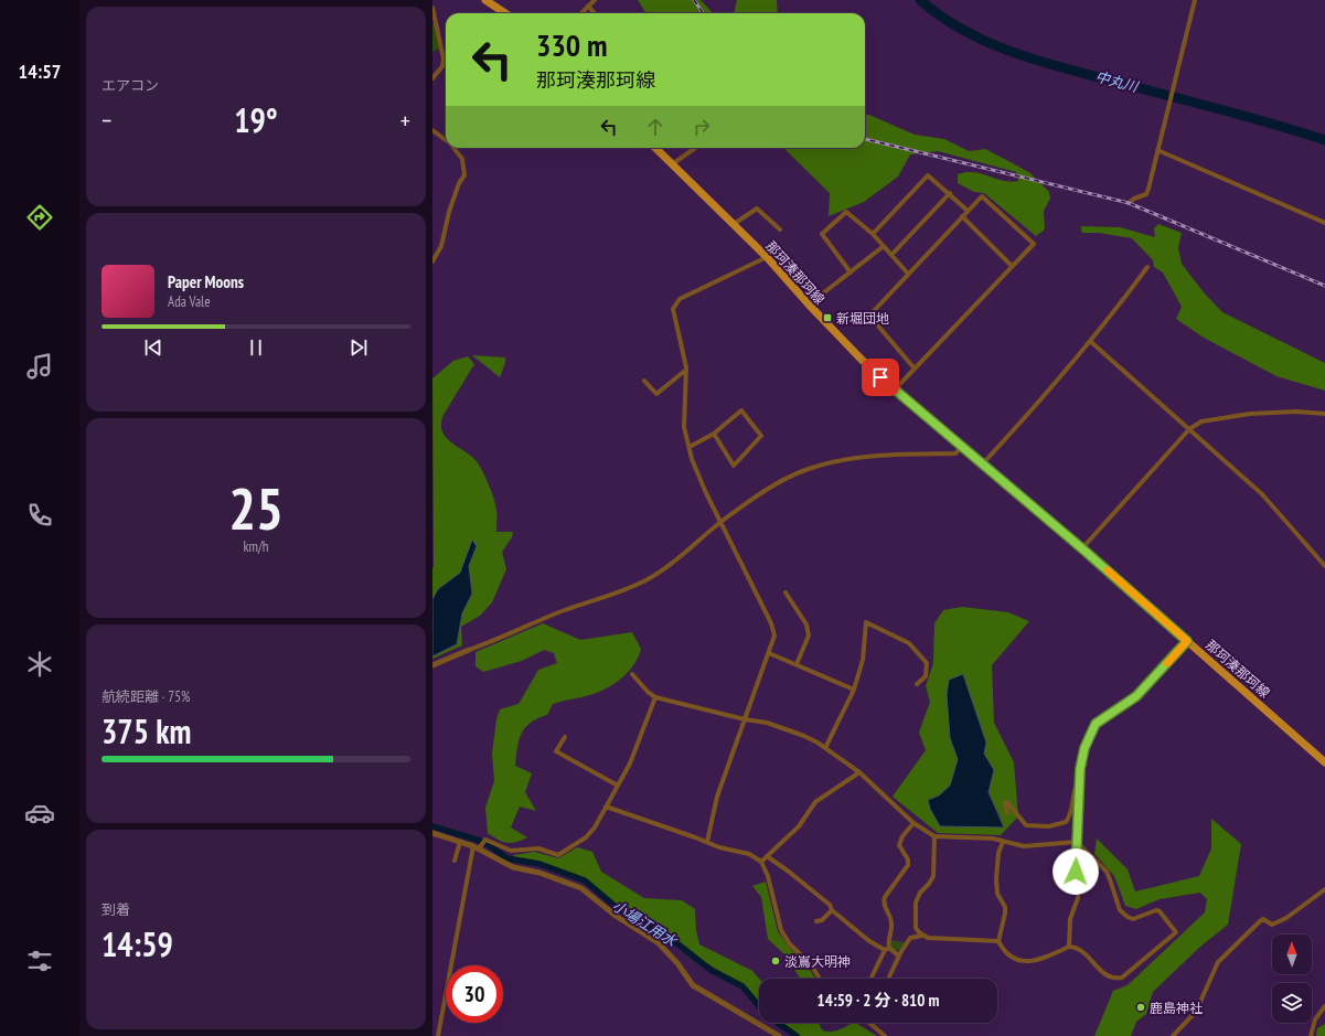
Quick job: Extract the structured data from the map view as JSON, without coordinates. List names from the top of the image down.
{
  "streets": {
    "main road": ["那珂湊那珂線"]
  },
  "water": ["中丸川", "小場江用水"],
  "places": {
    "transit": ["新堀団地"],
    "other": ["淡嶌大明神", "鹿島神社"]
  },
  "north": "top",
  "page": {
    "tabs": "14:57",
    "tile": [
      "エアコン",
      ["25", "km/h"],
      ["航続距離 · 75%", "375 km"],
      ["到着", "14:59"]
    ],
    "turn": ["330 m", "那珂湊那珂線"],
    "heat": ["−", "19°", "+"],
    "song": ["Paper Moons", "Ada Vale"],
    "limit": "30",
    "trip": "14:59 · 2 分 · 810 m"
  }
}
